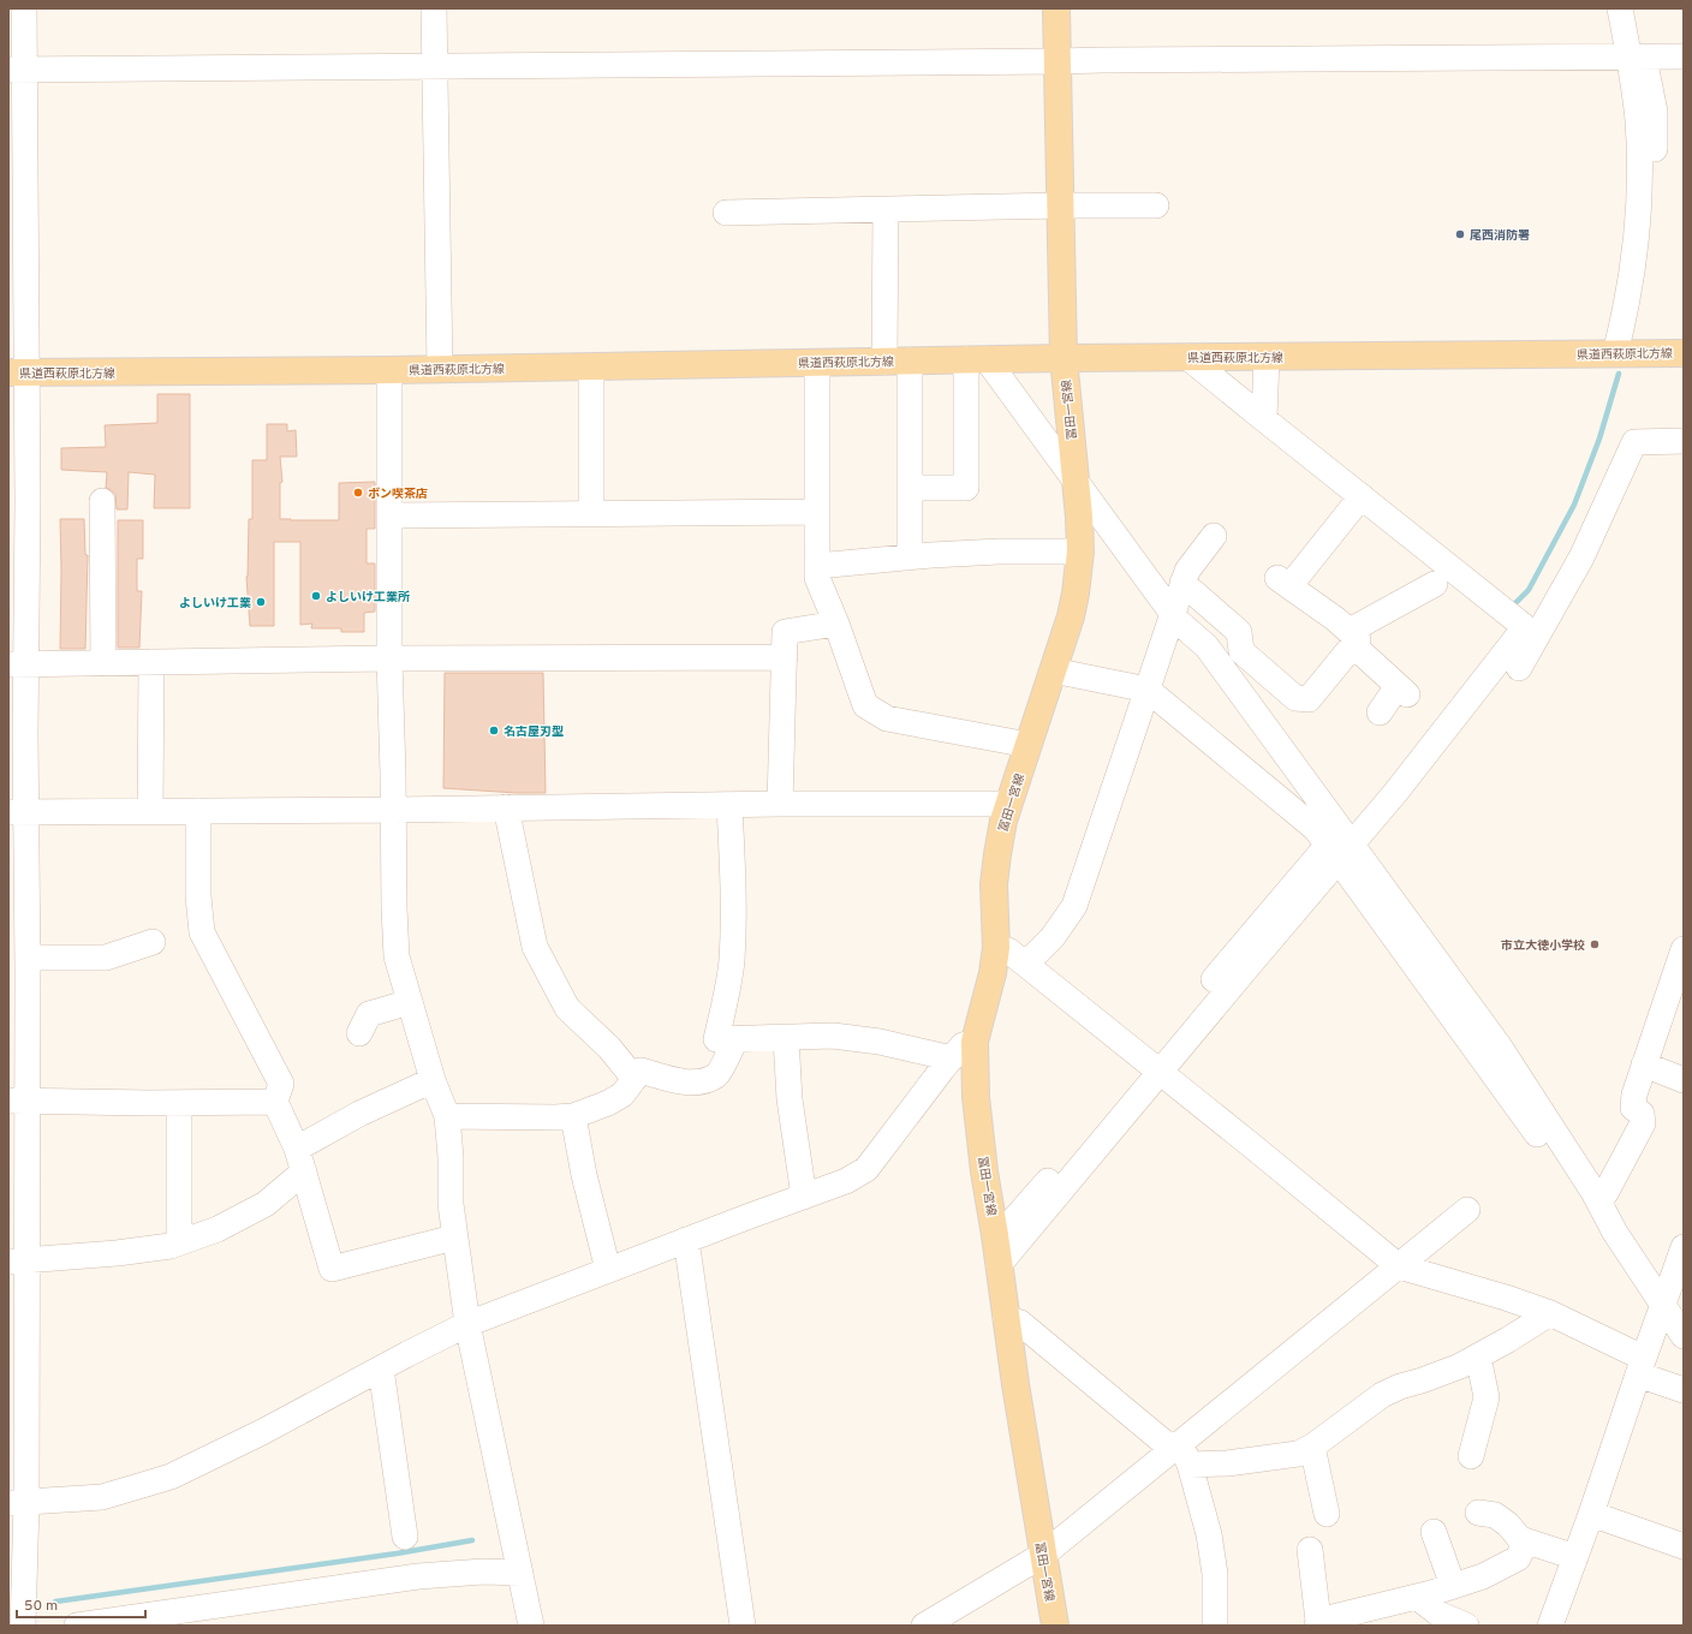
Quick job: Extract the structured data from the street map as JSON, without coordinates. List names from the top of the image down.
{
  "streets": {
    "main road": ["県道西萩原北方線", "冨田一宮線"]
  },
  "crossings": [
    ["県道西萩原北方線", "冨田一宮線"]
  ],
  "places": [
    "尾西消防署",
    "ボン喫茶店",
    "よしいけ工業所",
    "よしいけ工業",
    "名古屋刃型",
    "市立大徳小学校"
  ],
  "scale_bar": "50 m"
}
